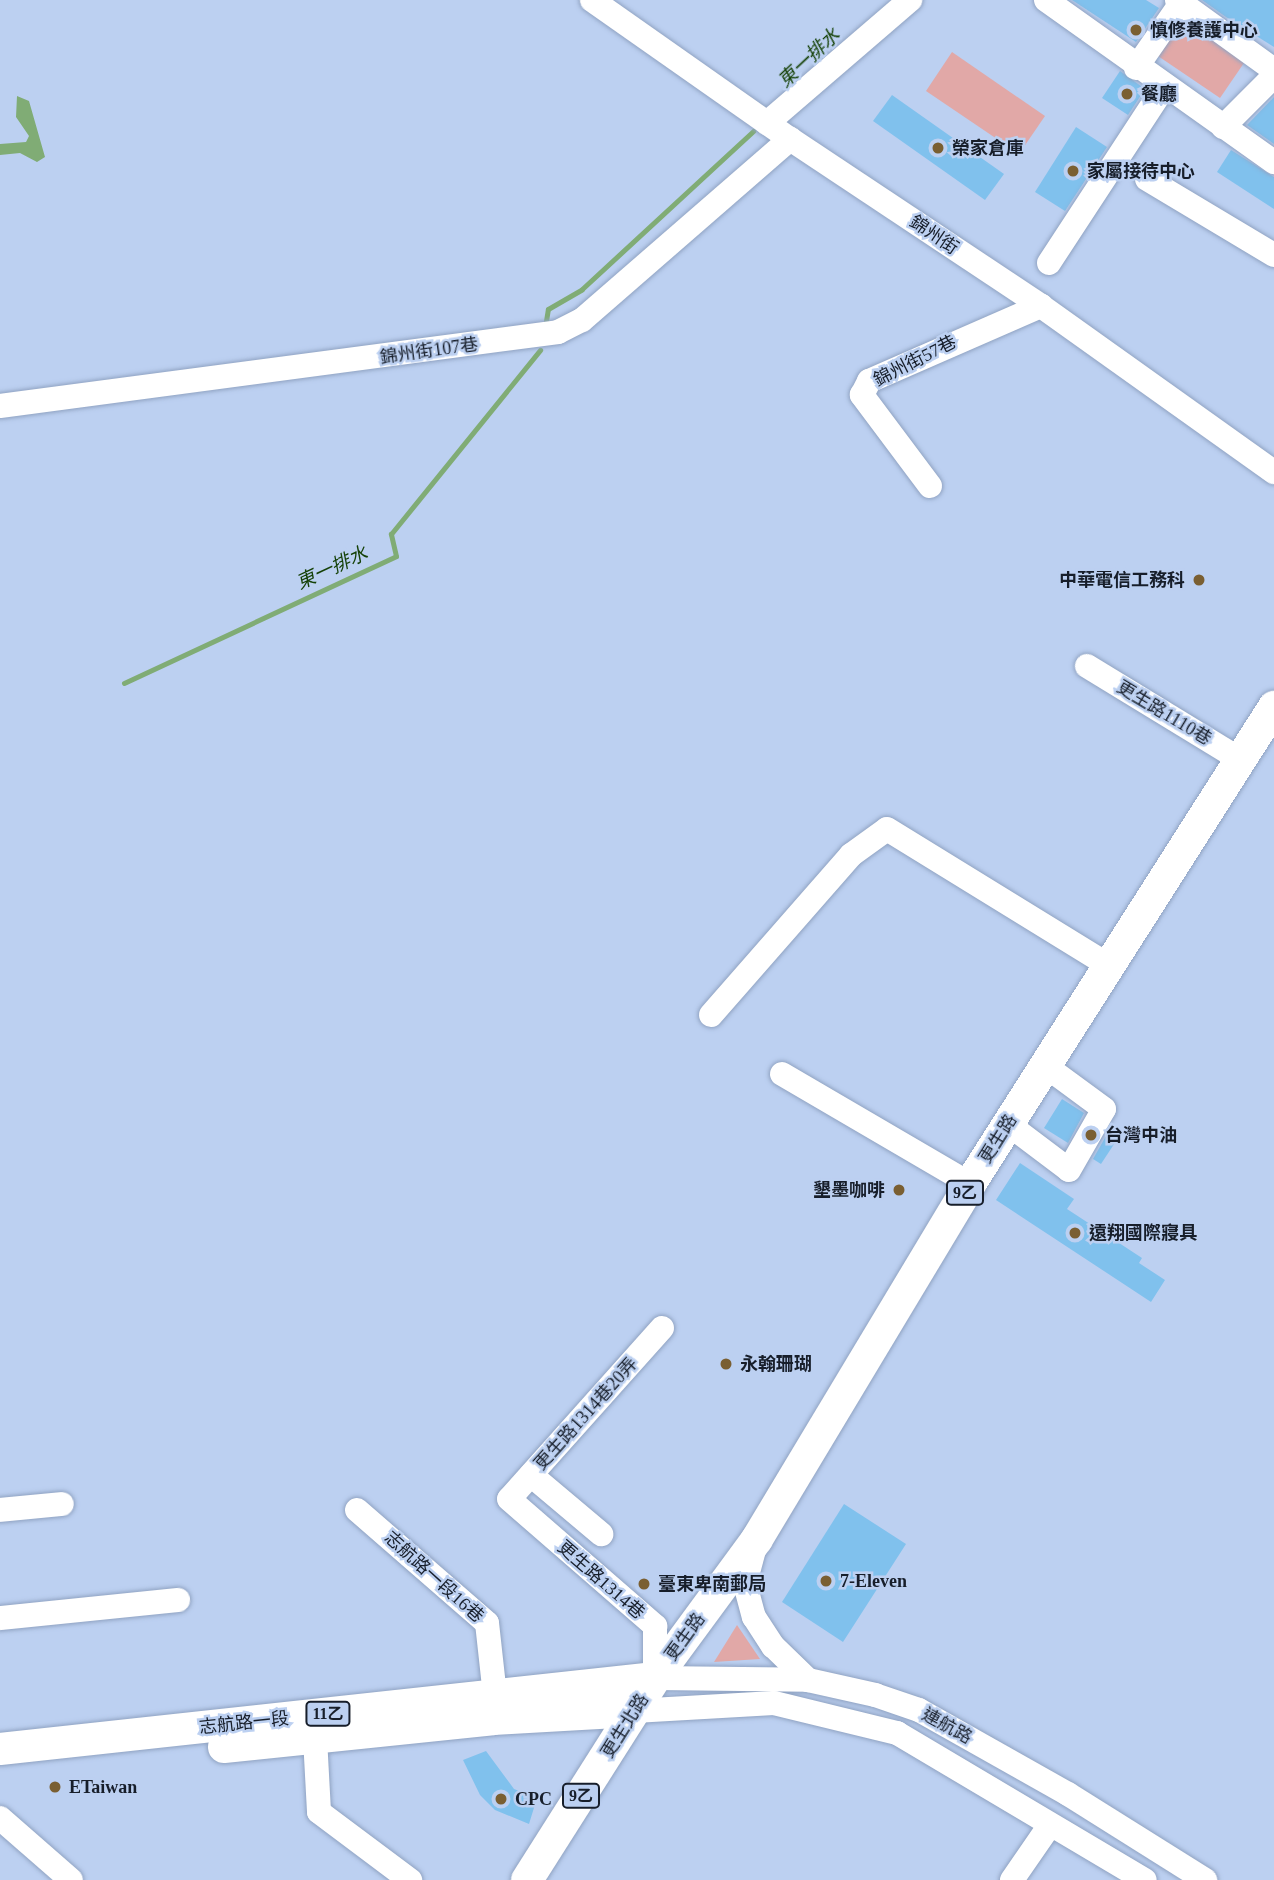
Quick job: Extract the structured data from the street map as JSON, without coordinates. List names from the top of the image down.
{
  "streets": {
    "main road": [
      "更生路",
      "9乙",
      "11乙",
      "志航路一段",
      "更生北路"
    ],
    "street": [
      "錦州街",
      "錦州街107巷",
      "錦州街57巷",
      "更生路1110巷",
      "更生路1314巷20弄",
      "志航路一段16巷",
      "更生路1314巷",
      "連航路"
    ]
  },
  "crossings": [
    ["錦州街", "錦州街107巷"],
    ["錦州街", "錦州街57巷"],
    ["更生路1110巷", "更生路"],
    ["更生路", "更生路1314巷"],
    ["更生路", "志航路一段"],
    ["更生路", "更生北路"],
    ["更生路", "連航路"],
    ["更生路1314巷20弄", "更生路1314巷"],
    ["志航路一段16巷", "志航路一段"],
    ["更生路1314巷", "志航路一段"],
    ["更生路1314巷", "更生北路"],
    ["更生路1314巷", "連航路"],
    ["志航路一段", "更生北路"],
    ["志航路一段", "連航路"],
    ["更生北路", "連航路"]
  ],
  "water": ["東一排水"],
  "places": [
    "慎修養護中心",
    "餐廳",
    "榮家倉庫",
    "家屬接待中心",
    "中華電信工務科",
    "台灣中油",
    "墾墨咖啡",
    "遠翔國際寢具",
    "永翰珊瑚",
    "7-Eleven",
    "臺東卑南郵局",
    "ETaiwan",
    "CPC"
  ]
}
